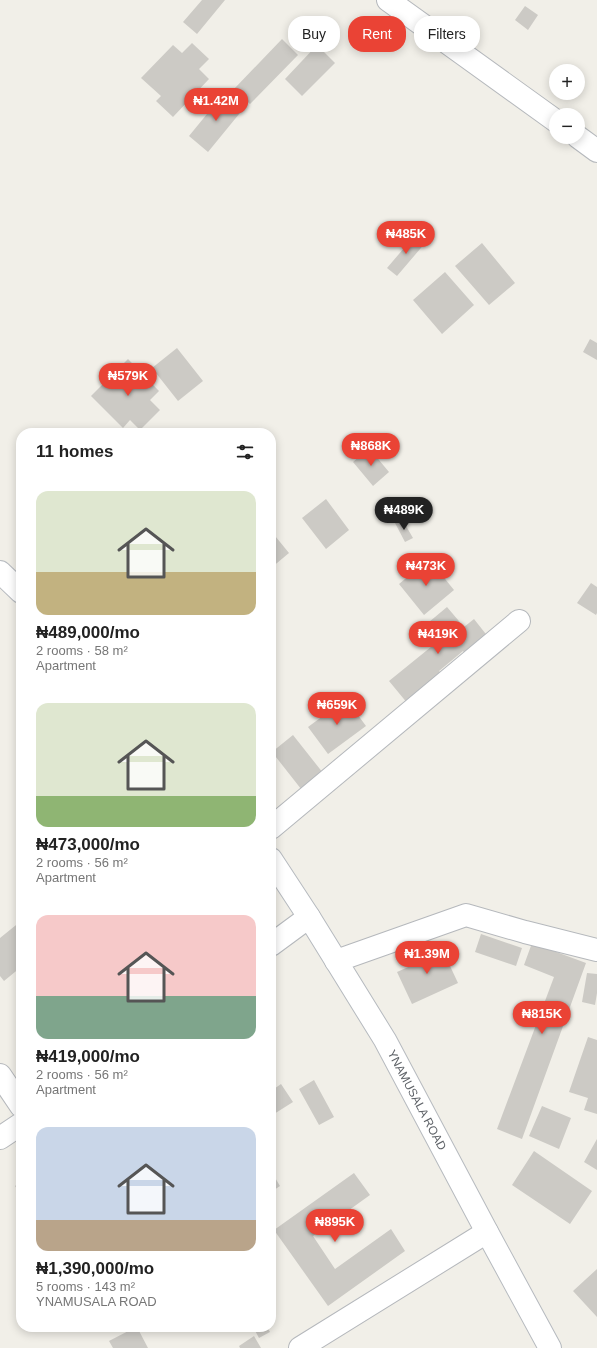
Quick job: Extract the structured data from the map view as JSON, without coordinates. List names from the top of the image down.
{
  "streets": {
    "street": ["YNAMUSALA ROAD"]
  },
  "page": {
    "chip": ["Buy", "Rent", "Filters"],
    "map_buttons": ["+", "−"],
    "price": [
      "₦1.42M",
      "₦485K",
      "₦579K",
      "₦868K",
      "₦489K",
      "₦473K",
      "₦419K",
      "₦659K",
      "₦1.39M",
      "₦815K",
      "₦895K"
    ],
    "heading": "11 homes",
    "list": [
      {
        "name": "₦489,000/mo",
        "note": "2 rooms · 58 m² · Apartment"
      },
      {
        "name": "₦473,000/mo",
        "note": "2 rooms · 56 m² · Apartment"
      },
      {
        "name": "₦419,000/mo",
        "note": "2 rooms · 56 m² · Apartment"
      },
      {
        "name": "₦1,390,000/mo",
        "note": "5 rooms · 143 m² · YNAMUSALA ROAD"
      }
    ]
  }
}
